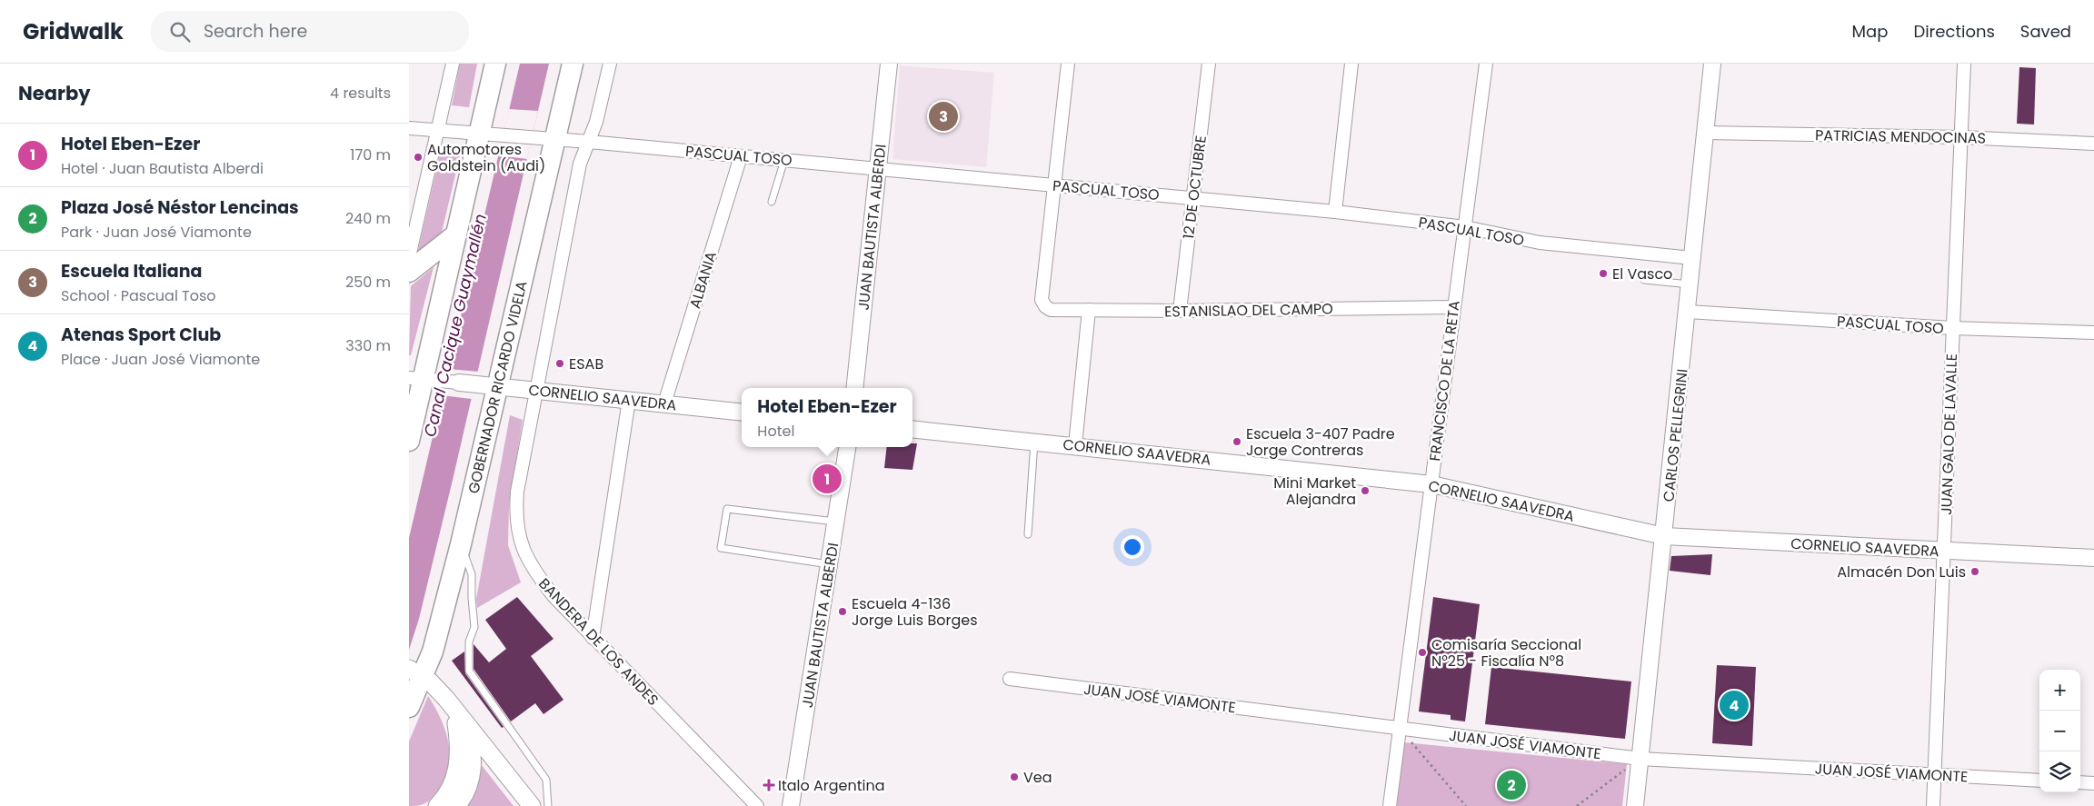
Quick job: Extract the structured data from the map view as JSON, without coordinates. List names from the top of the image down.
{
  "streets": {
    "highway": ["GOBERNADOR RICARDO VIDELA"],
    "street": [
      "PATRICIAS MENDOCINAS",
      "PASCUAL TOSO",
      "12 DE OCTUBRE",
      "JUAN BAUTISTA ALBERDI",
      "ALBANIA",
      "ESTANISLAO DEL CAMPO",
      "FRANCISCO DE LA RETA",
      "CORNELIO SAAVEDRA",
      "JUAN GALO DE LAVALLE",
      "CARLOS PELLEGRINI",
      "BANDERA DE LOS ANDES",
      "JUAN JOSÉ VIAMONTE"
    ]
  },
  "crossings": [
    ["PATRICIAS MENDOCINAS", "JUAN GALO DE LAVALLE"],
    ["PATRICIAS MENDOCINAS", "CARLOS PELLEGRINI"],
    ["PASCUAL TOSO", "12 DE OCTUBRE"],
    ["PASCUAL TOSO", "JUAN BAUTISTA ALBERDI"],
    ["PASCUAL TOSO", "ALBANIA"],
    ["PASCUAL TOSO", "ESTANISLAO DEL CAMPO"],
    ["PASCUAL TOSO", "FRANCISCO DE LA RETA"],
    ["PASCUAL TOSO", "GOBERNADOR RICARDO VIDELA"],
    ["PASCUAL TOSO", "JUAN GALO DE LAVALLE"],
    ["PASCUAL TOSO", "CARLOS PELLEGRINI"],
    ["PASCUAL TOSO", "BANDERA DE LOS ANDES"],
    ["12 DE OCTUBRE", "ESTANISLAO DEL CAMPO"],
    ["ALBANIA", "CORNELIO SAAVEDRA"],
    ["ESTANISLAO DEL CAMPO", "FRANCISCO DE LA RETA"],
    ["FRANCISCO DE LA RETA", "CORNELIO SAAVEDRA"],
    ["FRANCISCO DE LA RETA", "JUAN JOSÉ VIAMONTE"],
    ["GOBERNADOR RICARDO VIDELA", "CORNELIO SAAVEDRA"],
    ["CORNELIO SAAVEDRA", "JUAN GALO DE LAVALLE"],
    ["CORNELIO SAAVEDRA", "CARLOS PELLEGRINI"],
    ["CORNELIO SAAVEDRA", "BANDERA DE LOS ANDES"],
    ["JUAN GALO DE LAVALLE", "JUAN JOSÉ VIAMONTE"],
    ["CARLOS PELLEGRINI", "JUAN JOSÉ VIAMONTE"]
  ],
  "water": ["Canal Cacique Guaymallén"],
  "places": {
    "other": [
      "Automotores Goldstein (Audi)",
      "El Vasco",
      "ESAB",
      "Escuela 3-407 Padre Jorge Contreras",
      "Mini Market Alejandra",
      "Almacén Don Luis",
      "Escuela 4-136 Jorge Luis Borges",
      "Comisaría Seccional N°25 - Fiscalía N°8",
      "Vea"
    ],
    "health": ["Italo Argentina"]
  },
  "page": {
    "header": "Gridwalk",
    "search": "Search here",
    "nav": ["Map", "Directions", "Saved"],
    "heading": ["Nearby", "4 results"],
    "pins": [
      "3",
      "1",
      "4",
      "2"
    ],
    "list": [
      {
        "mark": "1",
        "name": "Hotel Eben-Ezer",
        "note": "Hotel · Juan Bautista Alberdi",
        "value": "170 m"
      },
      {
        "mark": "2",
        "name": "Plaza José Néstor Lencinas",
        "note": "Park · Juan José Viamonte",
        "value": "240 m"
      },
      {
        "mark": "3",
        "name": "Escuela Italiana",
        "note": "School · Pascual Toso",
        "value": "250 m"
      },
      {
        "mark": "4",
        "name": "Atenas Sport Club",
        "note": "Place · Juan José Viamonte",
        "value": "330 m"
      }
    ],
    "popup": ["Hotel Eben-Ezer", "Hotel"],
    "map_buttons": ["+", "−"]
  }
}
